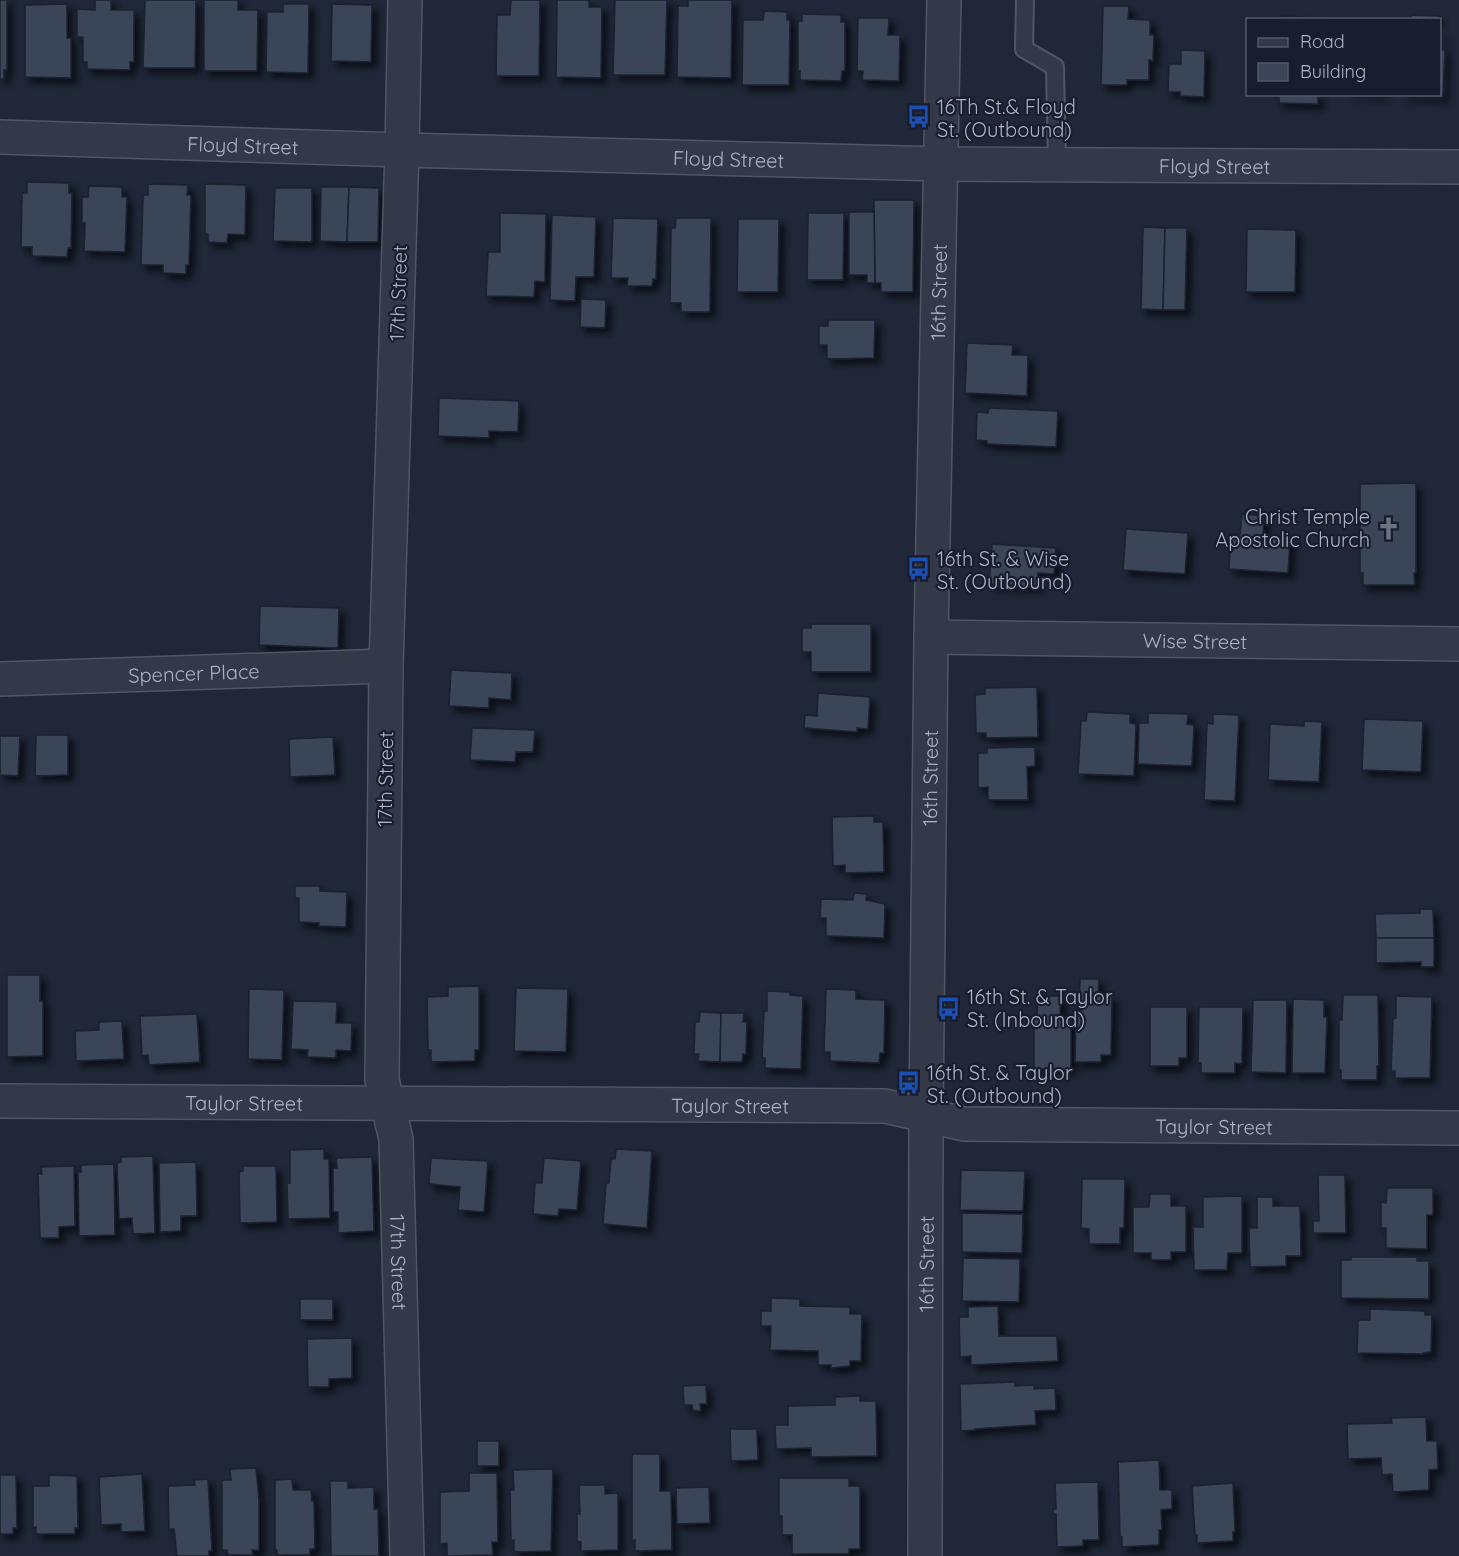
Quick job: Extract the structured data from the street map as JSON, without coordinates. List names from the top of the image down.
{
  "streets": {
    "street": [
      "Floyd Street",
      "16th Street",
      "17th Street",
      "Wise Street",
      "Spencer Place",
      "Taylor Street"
    ]
  },
  "crossings": [
    ["Floyd Street", "16th Street"],
    ["Floyd Street", "17th Street"],
    ["16th Street", "Wise Street"],
    ["16th Street", "Taylor Street"],
    ["17th Street", "Spencer Place"],
    ["17th Street", "Taylor Street"]
  ],
  "places": {
    "bus stop": [
      "16Th St.& Floyd St. (Outbound)",
      "16th St. & Wise St. (Outbound)",
      "16th St. & Taylor St. (Inbound)",
      "16th St. & Taylor St. (Outbound)"
    ],
    "church": ["Christ Temple Apostolic Church"]
  },
  "legend": ["Road", "Building"]
}
